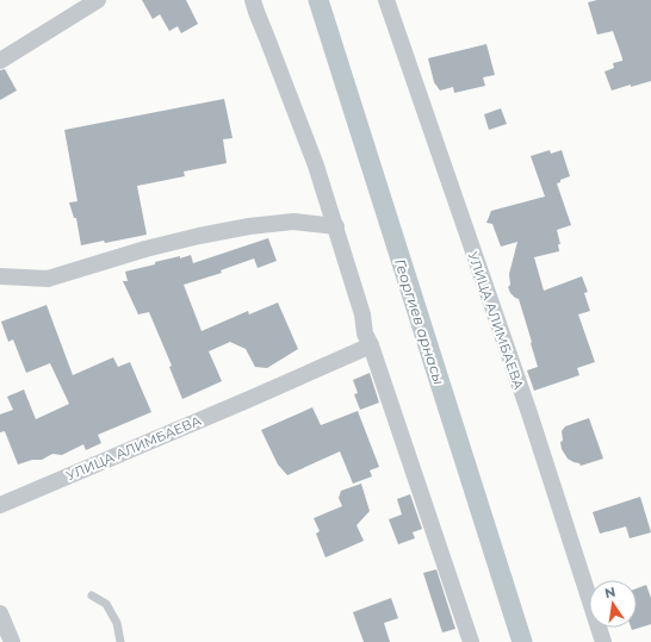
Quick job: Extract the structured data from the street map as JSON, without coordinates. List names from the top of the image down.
{
  "streets": {
    "street": ["УЛИЦА АЛИМБАЕВА"]
  },
  "water": ["Георгиев арнасы"],
  "north": "top"
}
